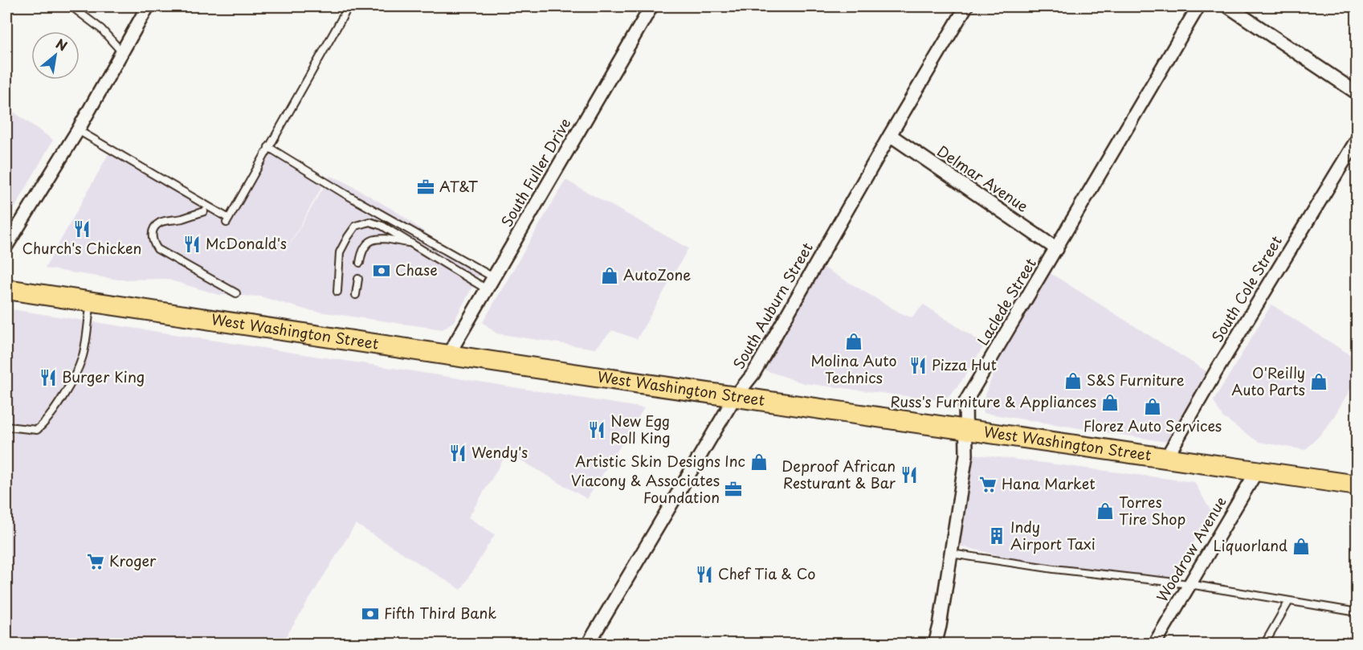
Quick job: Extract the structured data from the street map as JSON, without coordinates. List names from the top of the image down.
{
  "streets": {
    "main road": ["West Washington Street"],
    "street": [
      "South Fuller Drive",
      "Delmar Avenue",
      "South Cole Street",
      "Laclede Street",
      "South Auburn Street",
      "Woodrow Avenue"
    ]
  },
  "crossings": [
    ["South Fuller Drive", "West Washington Street"],
    ["Delmar Avenue", "Laclede Street"],
    ["Delmar Avenue", "South Auburn Street"],
    ["South Cole Street", "West Washington Street"],
    ["Laclede Street", "West Washington Street"],
    ["South Auburn Street", "West Washington Street"],
    ["West Washington Street", "Woodrow Avenue"]
  ],
  "places": {
    "office": ["AT&T", "Viacony & Associates Foundation"],
    "restaurant": [
      "Church's Chicken",
      "McDonald's",
      "Pizza Hut",
      "Burger King",
      "New Egg Roll King",
      "Wendy's",
      "Deproof African Resturant & Bar",
      "Chef Tia & Co"
    ],
    "bank": ["Chase", "Fifth Third Bank"],
    "shop": [
      "AutoZone",
      "Molina Auto Technics",
      "S&S Furniture",
      "O'Reilly Auto Parts",
      "Russ's Furniture & Appliances",
      "Florez Auto Services",
      "Artistic Skin Designs Inc",
      "Torres Tire Shop",
      "Liquorland"
    ],
    "supermarket": ["Hana Market", "Kroger"],
    "building": ["Indy Airport Taxi"]
  },
  "north": "top right"
}
